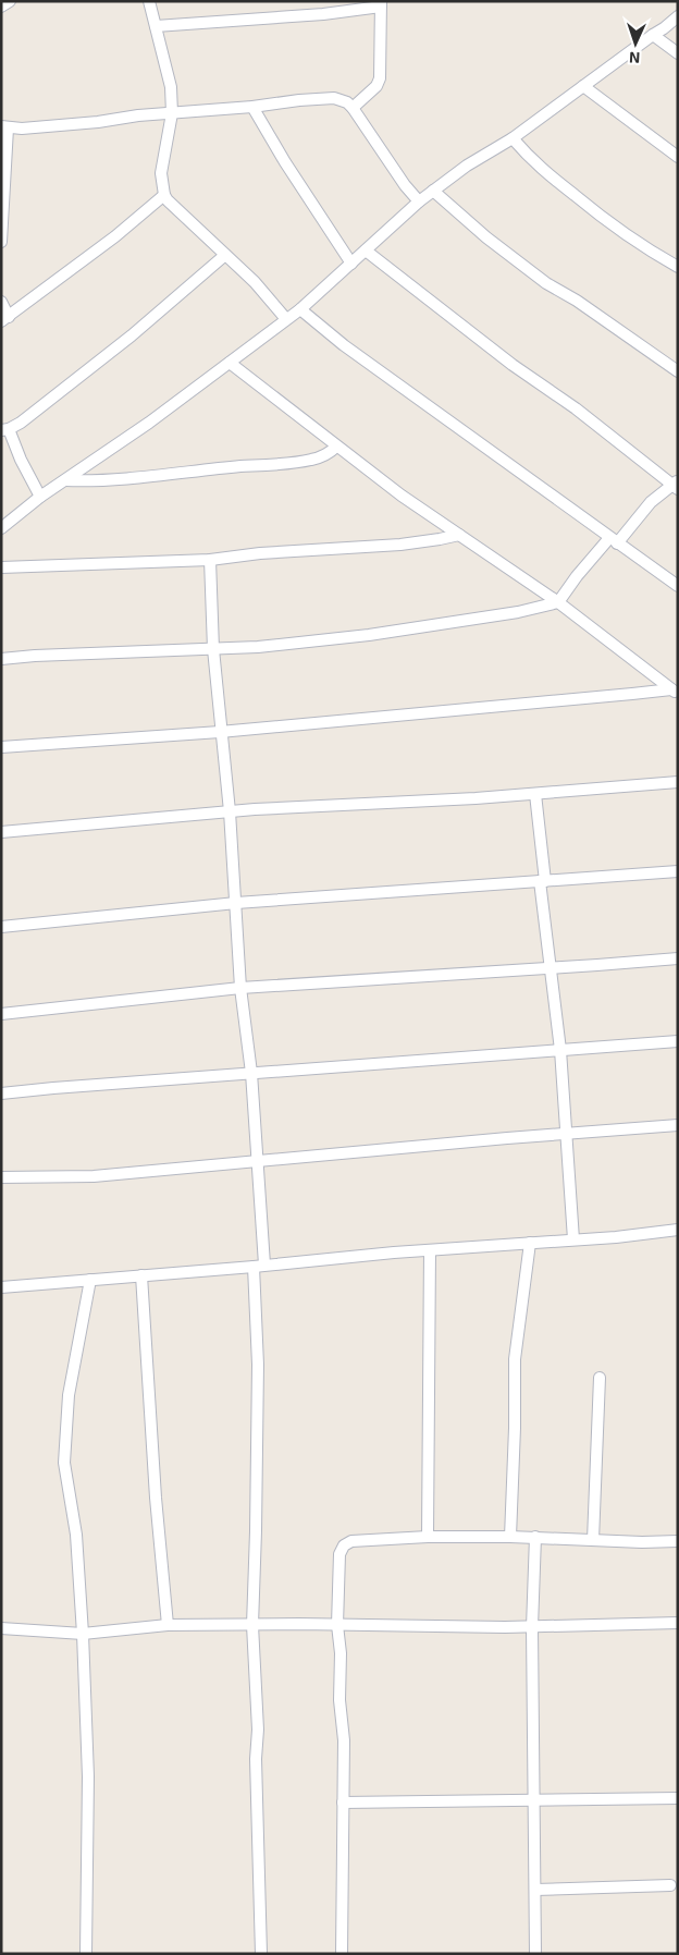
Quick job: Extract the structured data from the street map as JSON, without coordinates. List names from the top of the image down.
{
  "north": "bottom"
}
